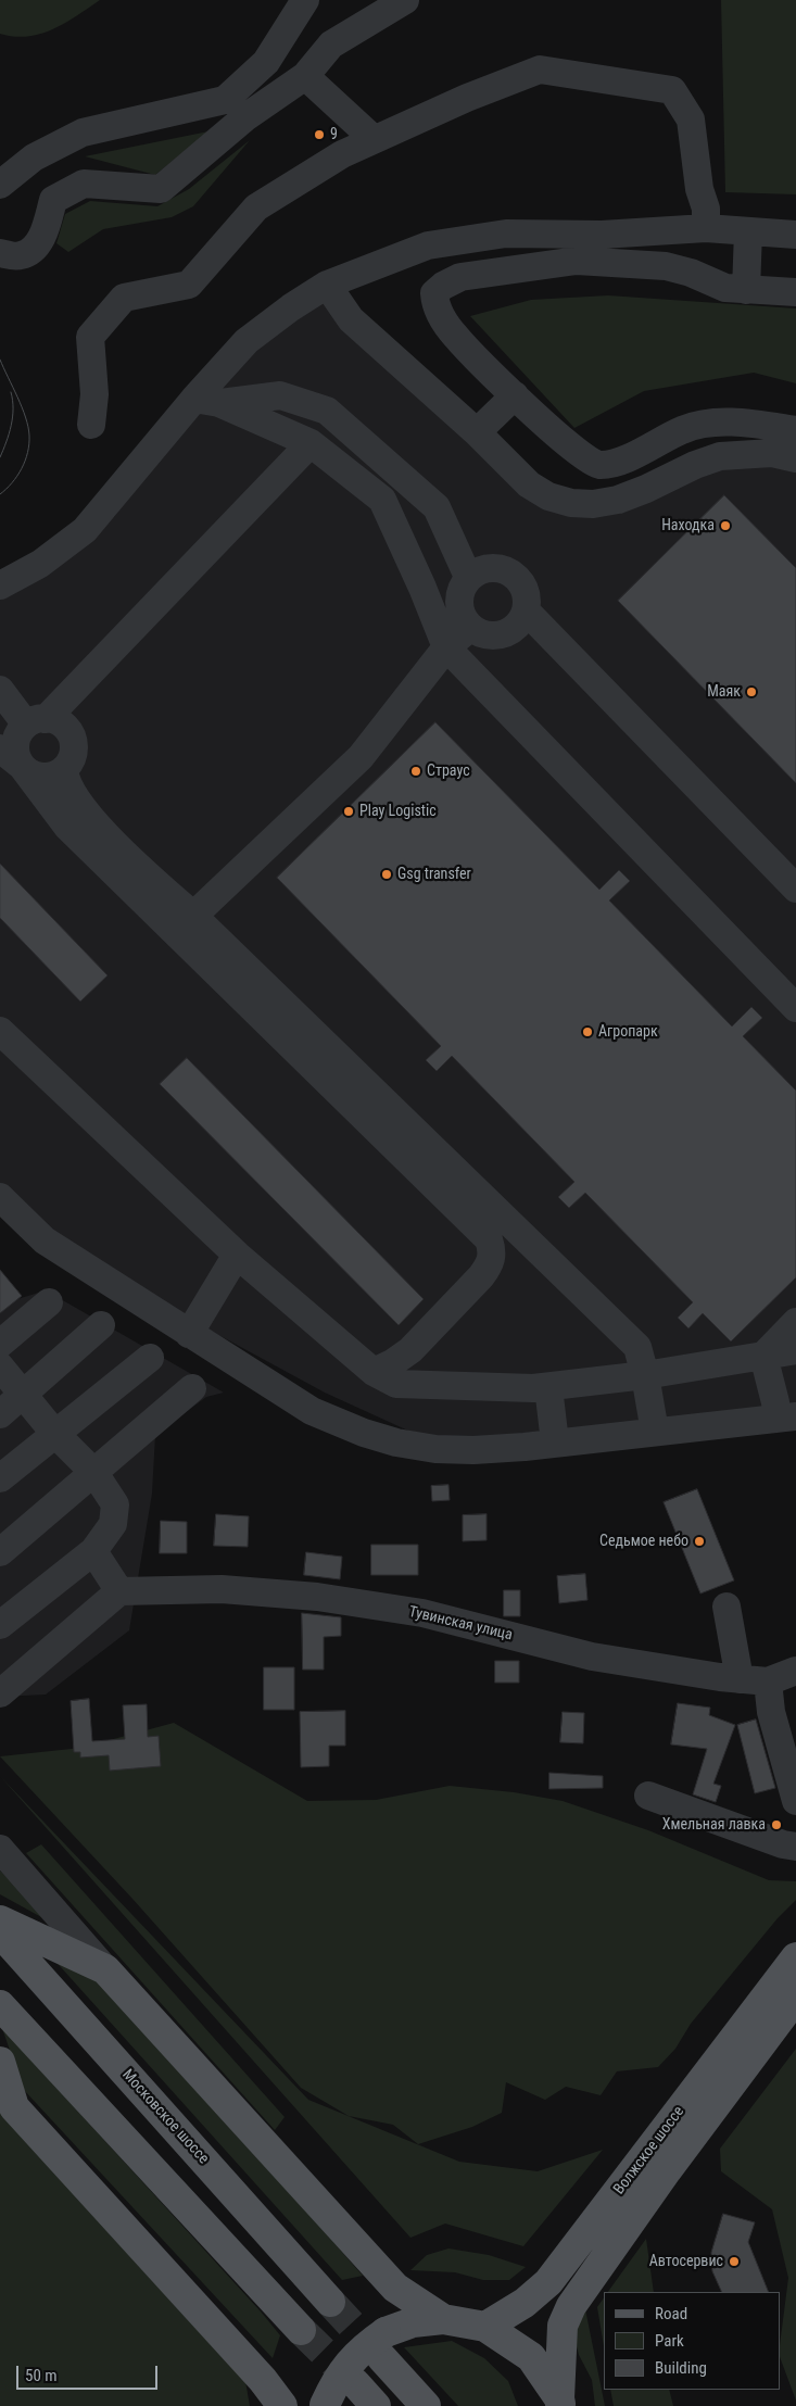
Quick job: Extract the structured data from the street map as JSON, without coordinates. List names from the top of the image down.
{
  "streets": {
    "main road": ["Московское шоссе", "Волжское шоссе"],
    "street": ["Тувинская улица"]
  },
  "places": [
    "9",
    "Находка",
    "Маяк",
    "Страус",
    "Play Logistic",
    "Gsg transfer",
    "Агропарк",
    "Седьмое небо",
    "Хмельная лавка",
    "Автосервис"
  ],
  "legend": ["Road", "Park", "Building"],
  "scale_bar": "50 m"
}
